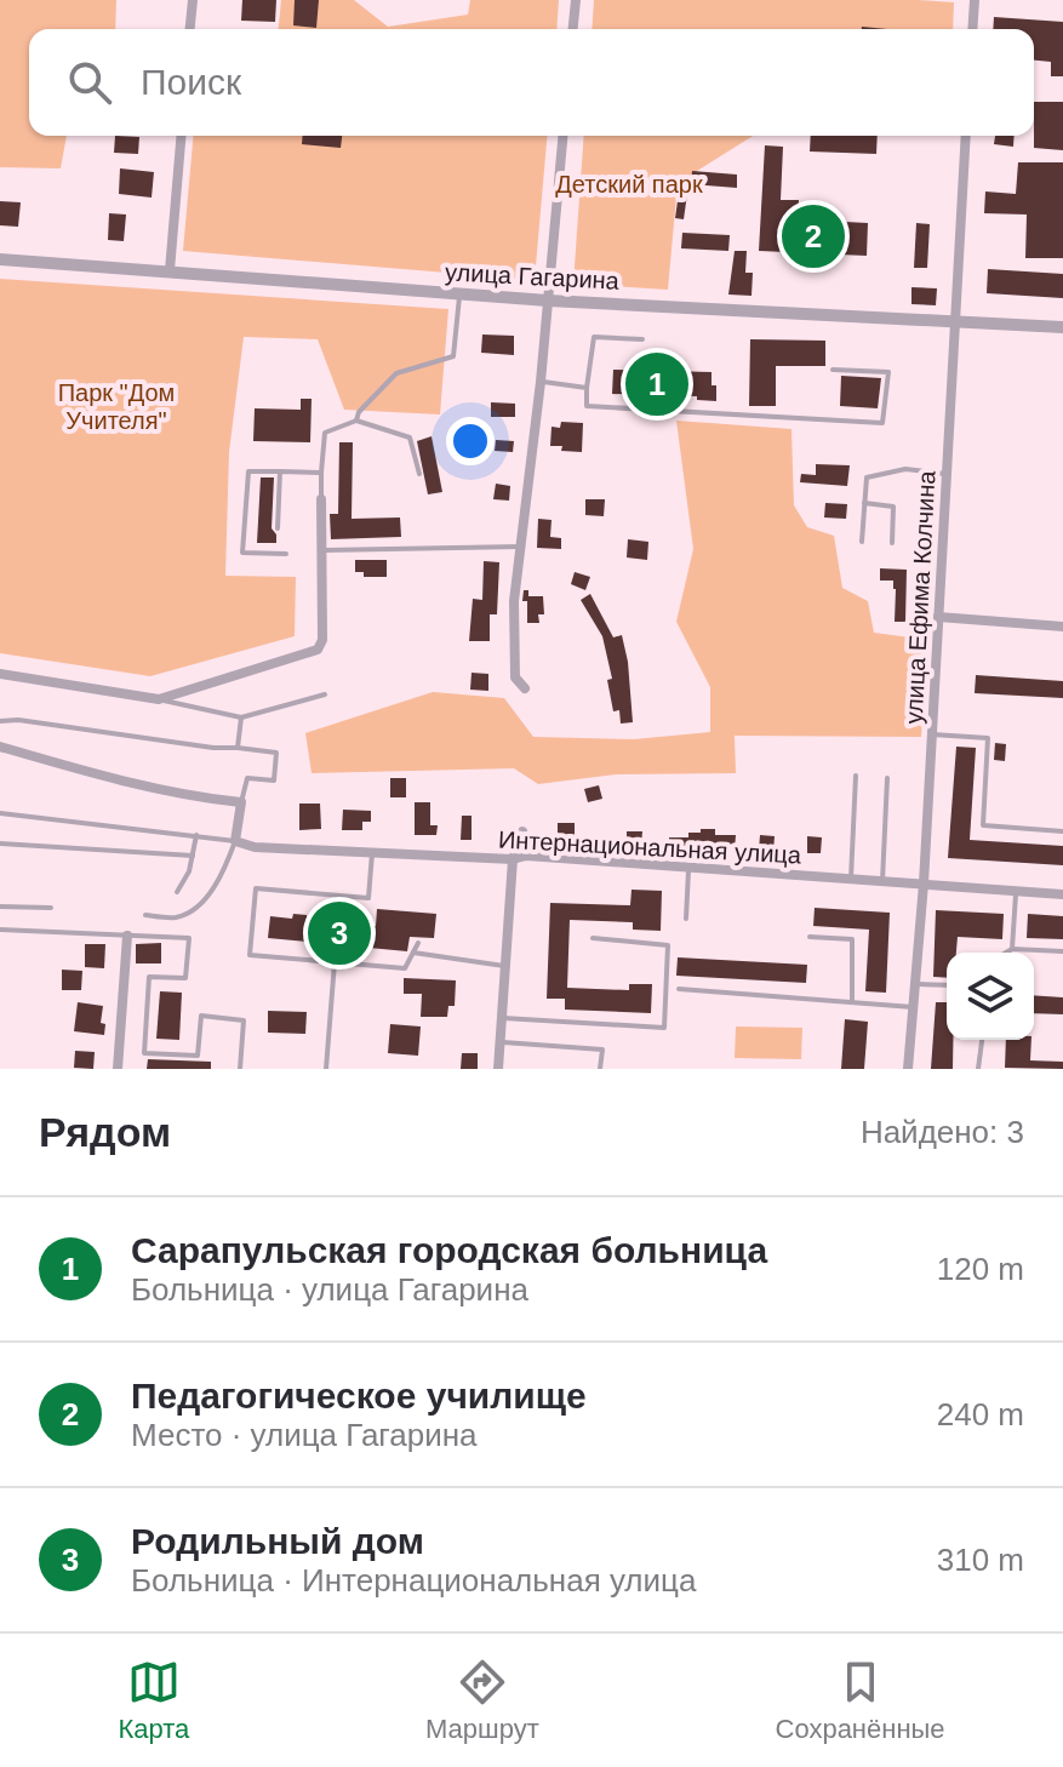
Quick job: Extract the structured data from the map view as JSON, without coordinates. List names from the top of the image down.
{
  "streets": {
    "street": ["улица Гагарина", "улица Ефима Колчина", "Интернациональная улица"]
  },
  "crossings": [
    ["улица Гагарина", "улица Ефима Колчина"],
    ["улица Ефима Колчина", "Интернациональная улица"]
  ],
  "parks": ["Детский парк", "Парк \"Дом Учителя\""],
  "page": {
    "search": "Поиск",
    "pins": ["2", "1", "3"],
    "heading": ["Рядом", "Найдено: 3"],
    "list": [
      {
        "mark": "1",
        "name": "Сарапульская городская больница",
        "note": "Больница · улица Гагарина",
        "value": "120 m"
      },
      {
        "mark": "2",
        "name": "Педагогическое училище",
        "note": "Место · улица Гагарина",
        "value": "240 m"
      },
      {
        "mark": "3",
        "name": "Родильный дом",
        "note": "Больница · Интернациональная улица",
        "value": "310 m"
      }
    ],
    "nav": ["Карта", "Маршрут", "Сохранённые"]
  }
}
